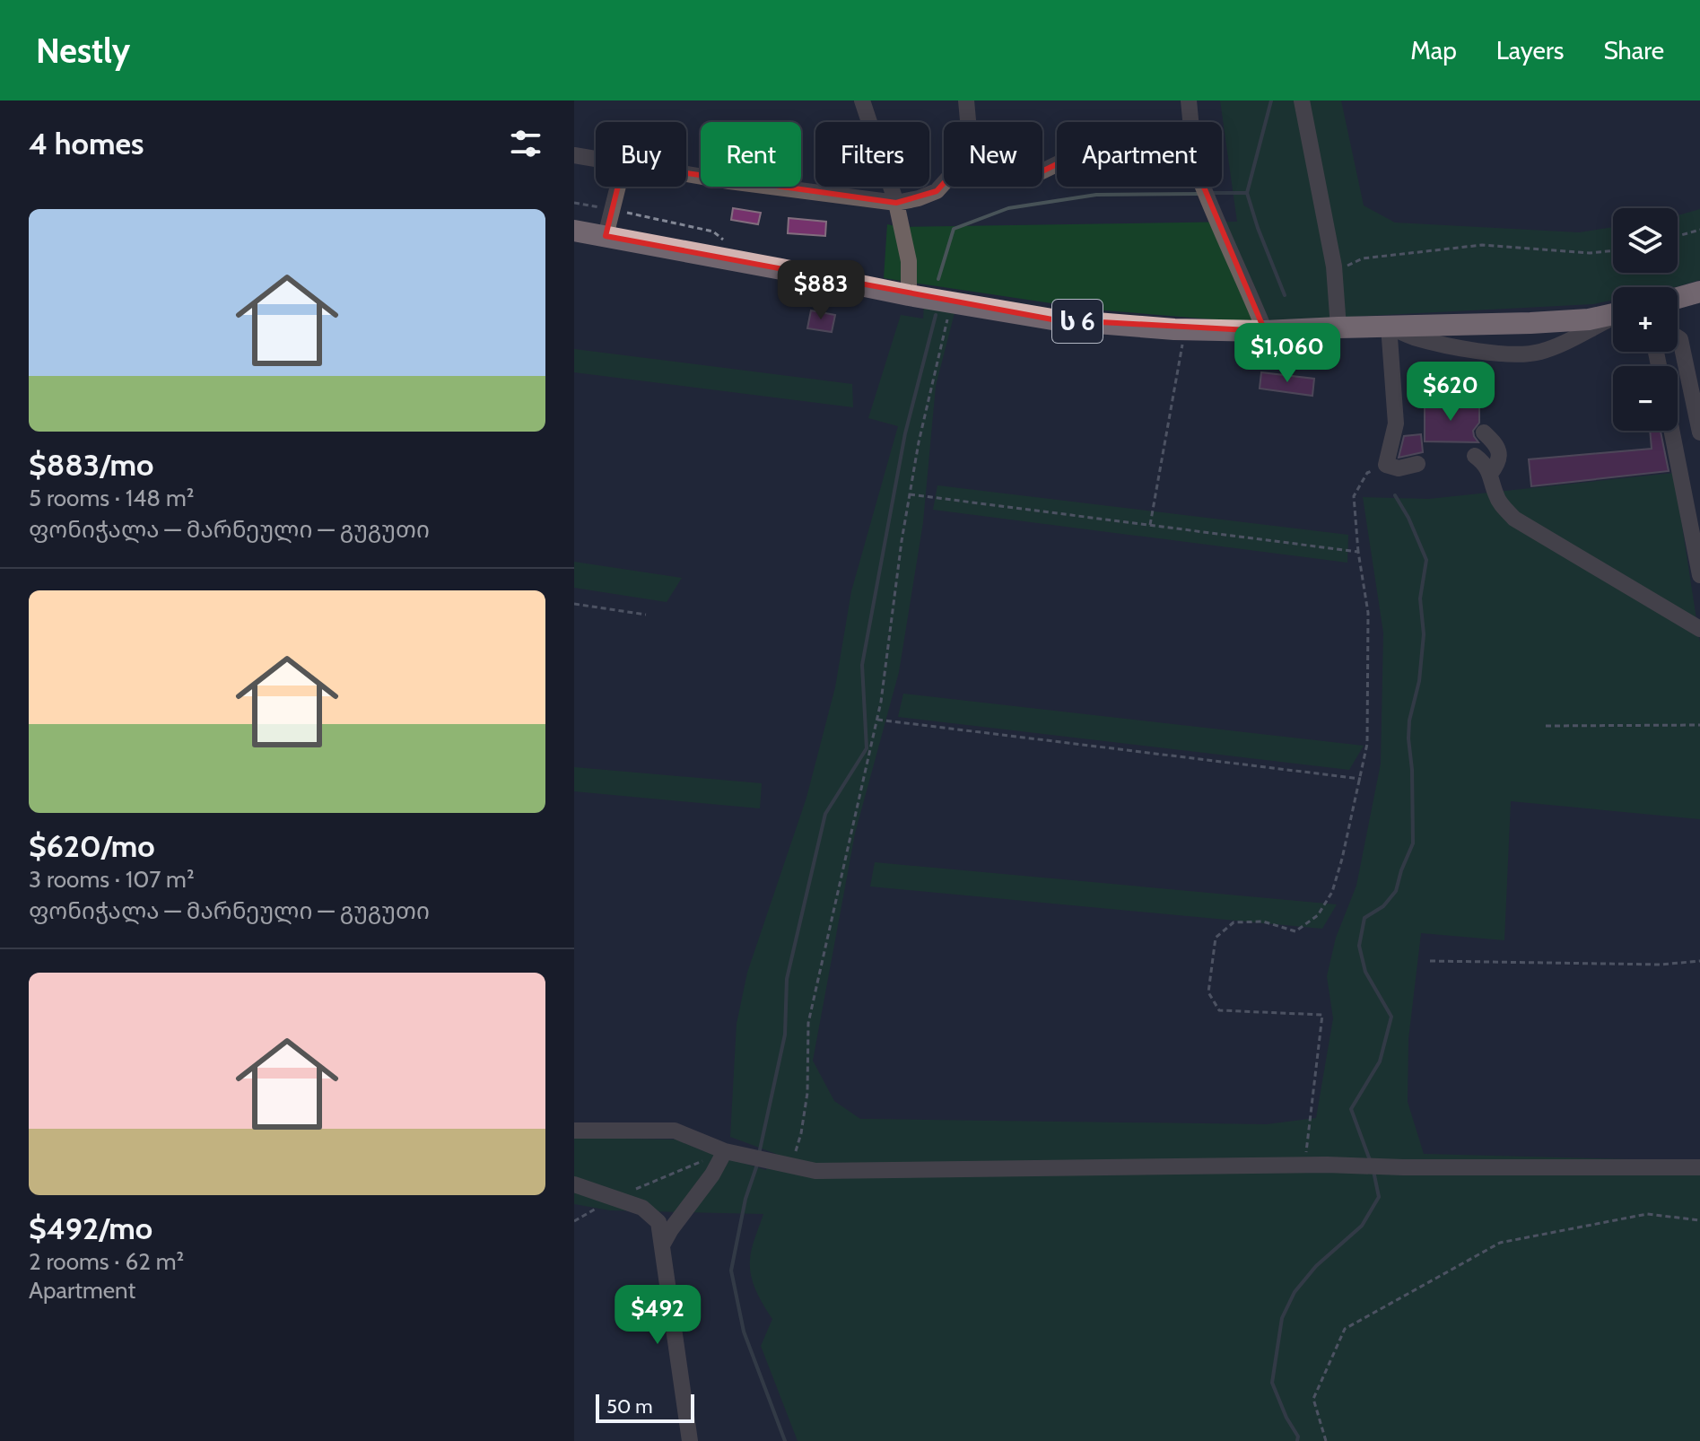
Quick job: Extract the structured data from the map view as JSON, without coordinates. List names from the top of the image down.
{
  "streets": {
    "highway": ["ს 6"]
  },
  "scale_bar": "50 m",
  "page": {
    "header": "Nestly",
    "nav": ["Map", "Layers", "Share"],
    "heading": "4 homes",
    "chip": [
      "Buy",
      "Rent",
      "Filters",
      "New",
      "Apartment"
    ],
    "list": [
      {
        "name": "$883/mo",
        "note": "5 rooms · 148 m² · ფონიჭალა — მარნეული — გუგუთი"
      },
      {
        "name": "$620/mo",
        "note": "3 rooms · 107 m² · ფონიჭალა — მარნეული — გუგუთი"
      },
      {
        "name": "$492/mo",
        "note": "2 rooms · 62 m² · Apartment"
      }
    ],
    "map_buttons": ["+", "−"],
    "price": [
      "$883",
      "$1,060",
      "$620",
      "$492"
    ],
    "scale": "50 m"
  }
}
